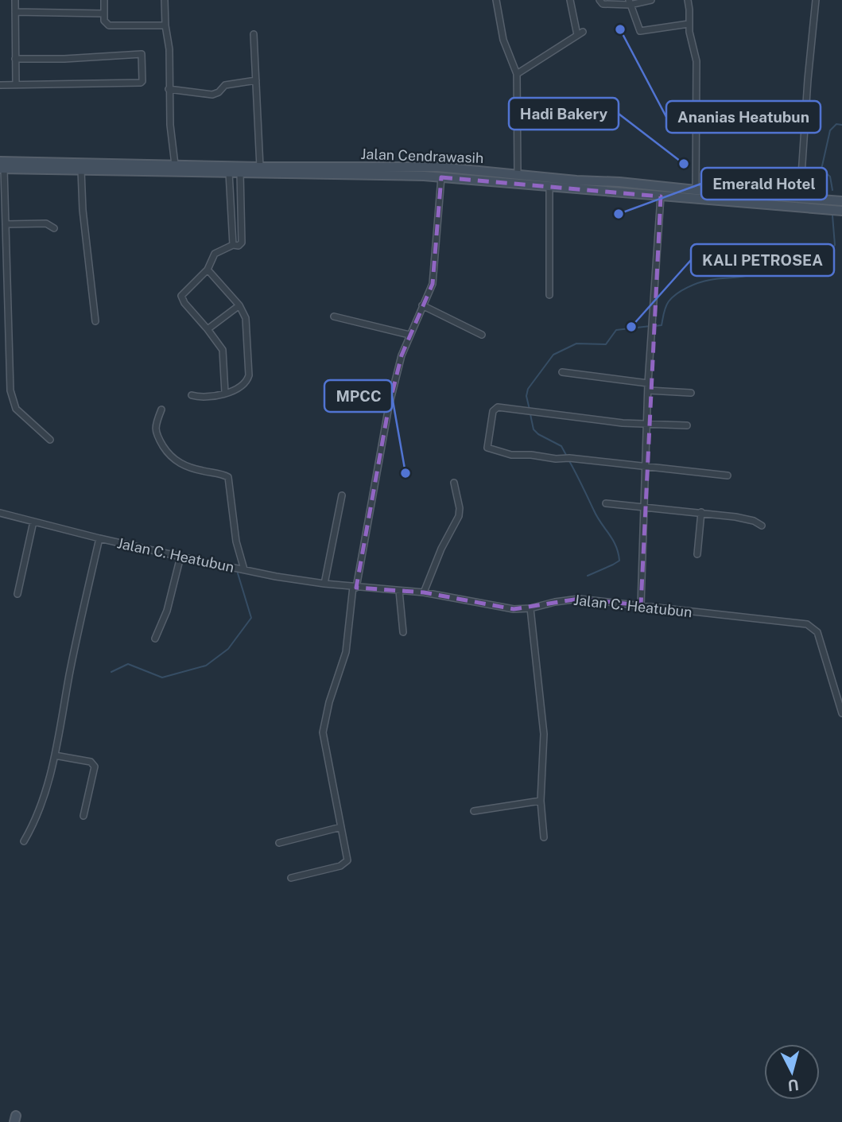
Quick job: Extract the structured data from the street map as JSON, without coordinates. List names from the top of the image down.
{
  "streets": {
    "main road": ["Jalan Cendrawasih"],
    "street": ["Jalan C. Heatubun"]
  },
  "places": [
    "Ananias Heatubun",
    "Hadi Bakery",
    "Emerald Hotel",
    "KALI PETROSEA",
    "MPCC"
  ],
  "north": "bottom"
}
